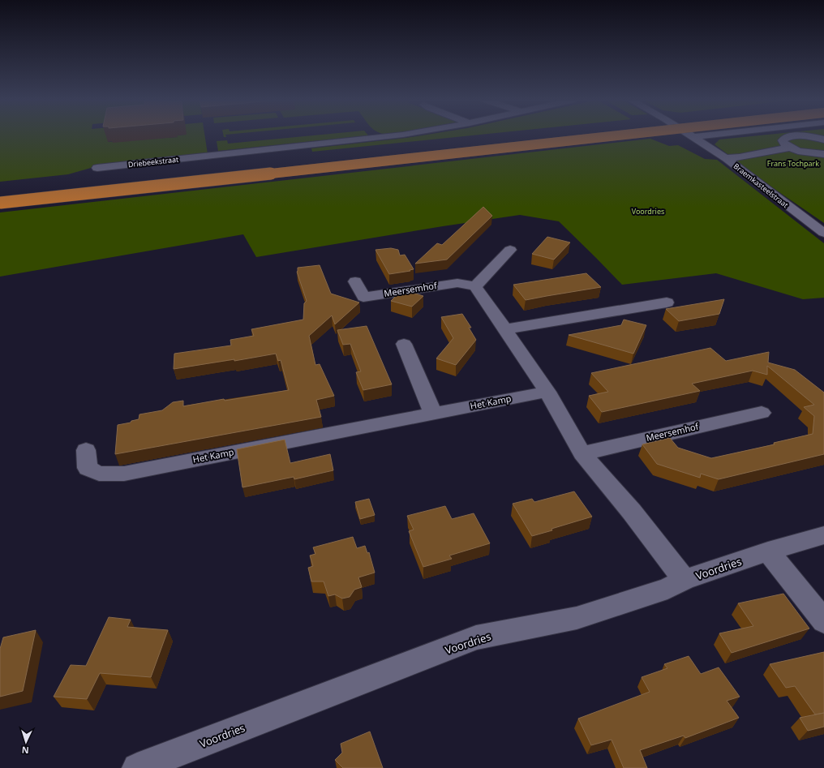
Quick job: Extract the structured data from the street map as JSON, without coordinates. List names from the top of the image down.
{
  "streets": {
    "street": [
      "Driebeekstraat",
      "Braemkasteelstraat",
      "Meersemhof",
      "Het Kamp",
      "Voordries"
    ]
  },
  "parks": ["Frans Tochpark", "Voordries"],
  "north": "bottom"
}
